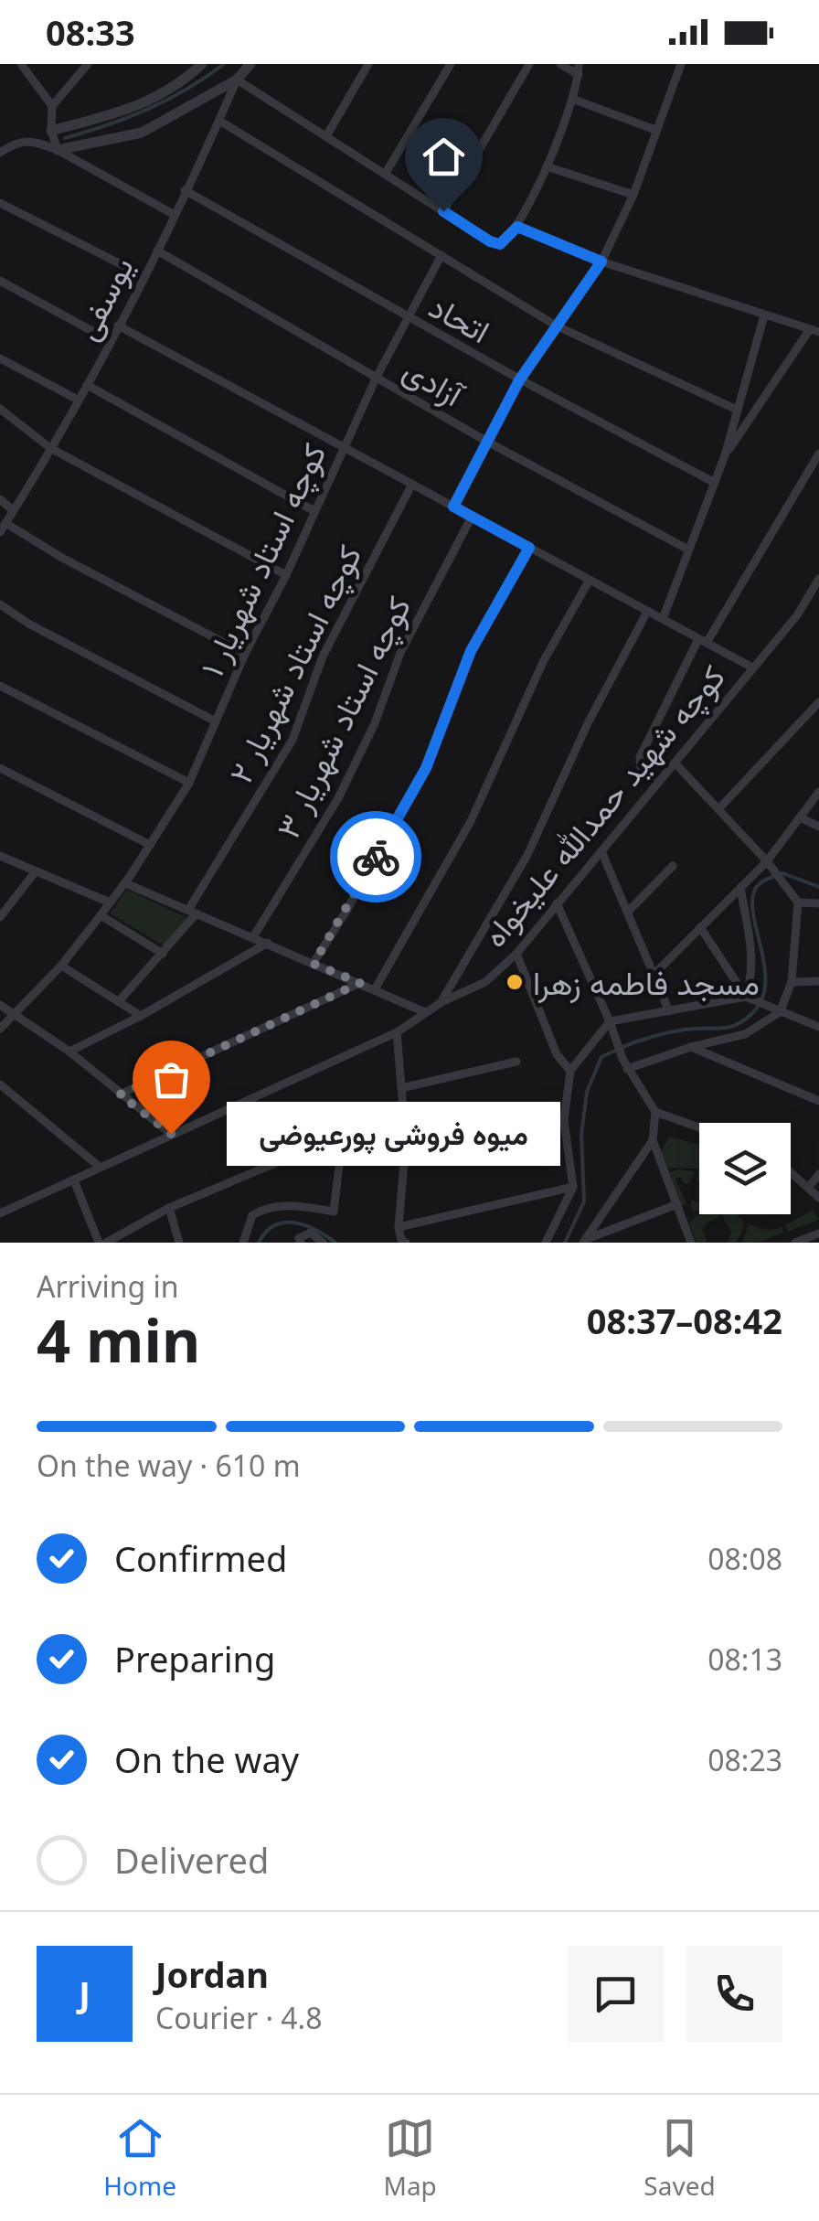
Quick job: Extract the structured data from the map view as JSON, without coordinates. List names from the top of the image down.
{
  "streets": {
    "street": [
      "یوسفی",
      "اتحاد",
      "آزادی",
      "کوچه استاد شهریار ۱",
      "کوچه استاد شهریار ۲",
      "کوچه استاد شهریار ۳",
      "کوچه شهید حمدالله علیخواه"
    ]
  },
  "crossings": [
    ["یوسفی", "اتحاد"],
    ["یوسفی", "آزادی"],
    ["اتحاد", "کوچه استاد شهریار ۱"],
    ["آزادی", "کوچه استاد شهریار ۱"]
  ],
  "places": ["مسجد فاطمه زهرا", "میوه فروشی پورعیوضی"],
  "page": {
    "status": "08:33",
    "bubble": "میوه فروشی پورعیوضی",
    "heading": ["4 min", "Arriving in", "08:37–08:42"],
    "panel": ["Jordan", "Courier · 4.8"],
    "bar": "On the way · 610 m",
    "list": [
      ["Confirmed", "08:08"],
      ["Preparing", "08:13"],
      ["On the way", "08:23"],
      "Delivered"
    ],
    "round": "J",
    "tabs": ["Home", "Map", "Saved"]
  }
}
